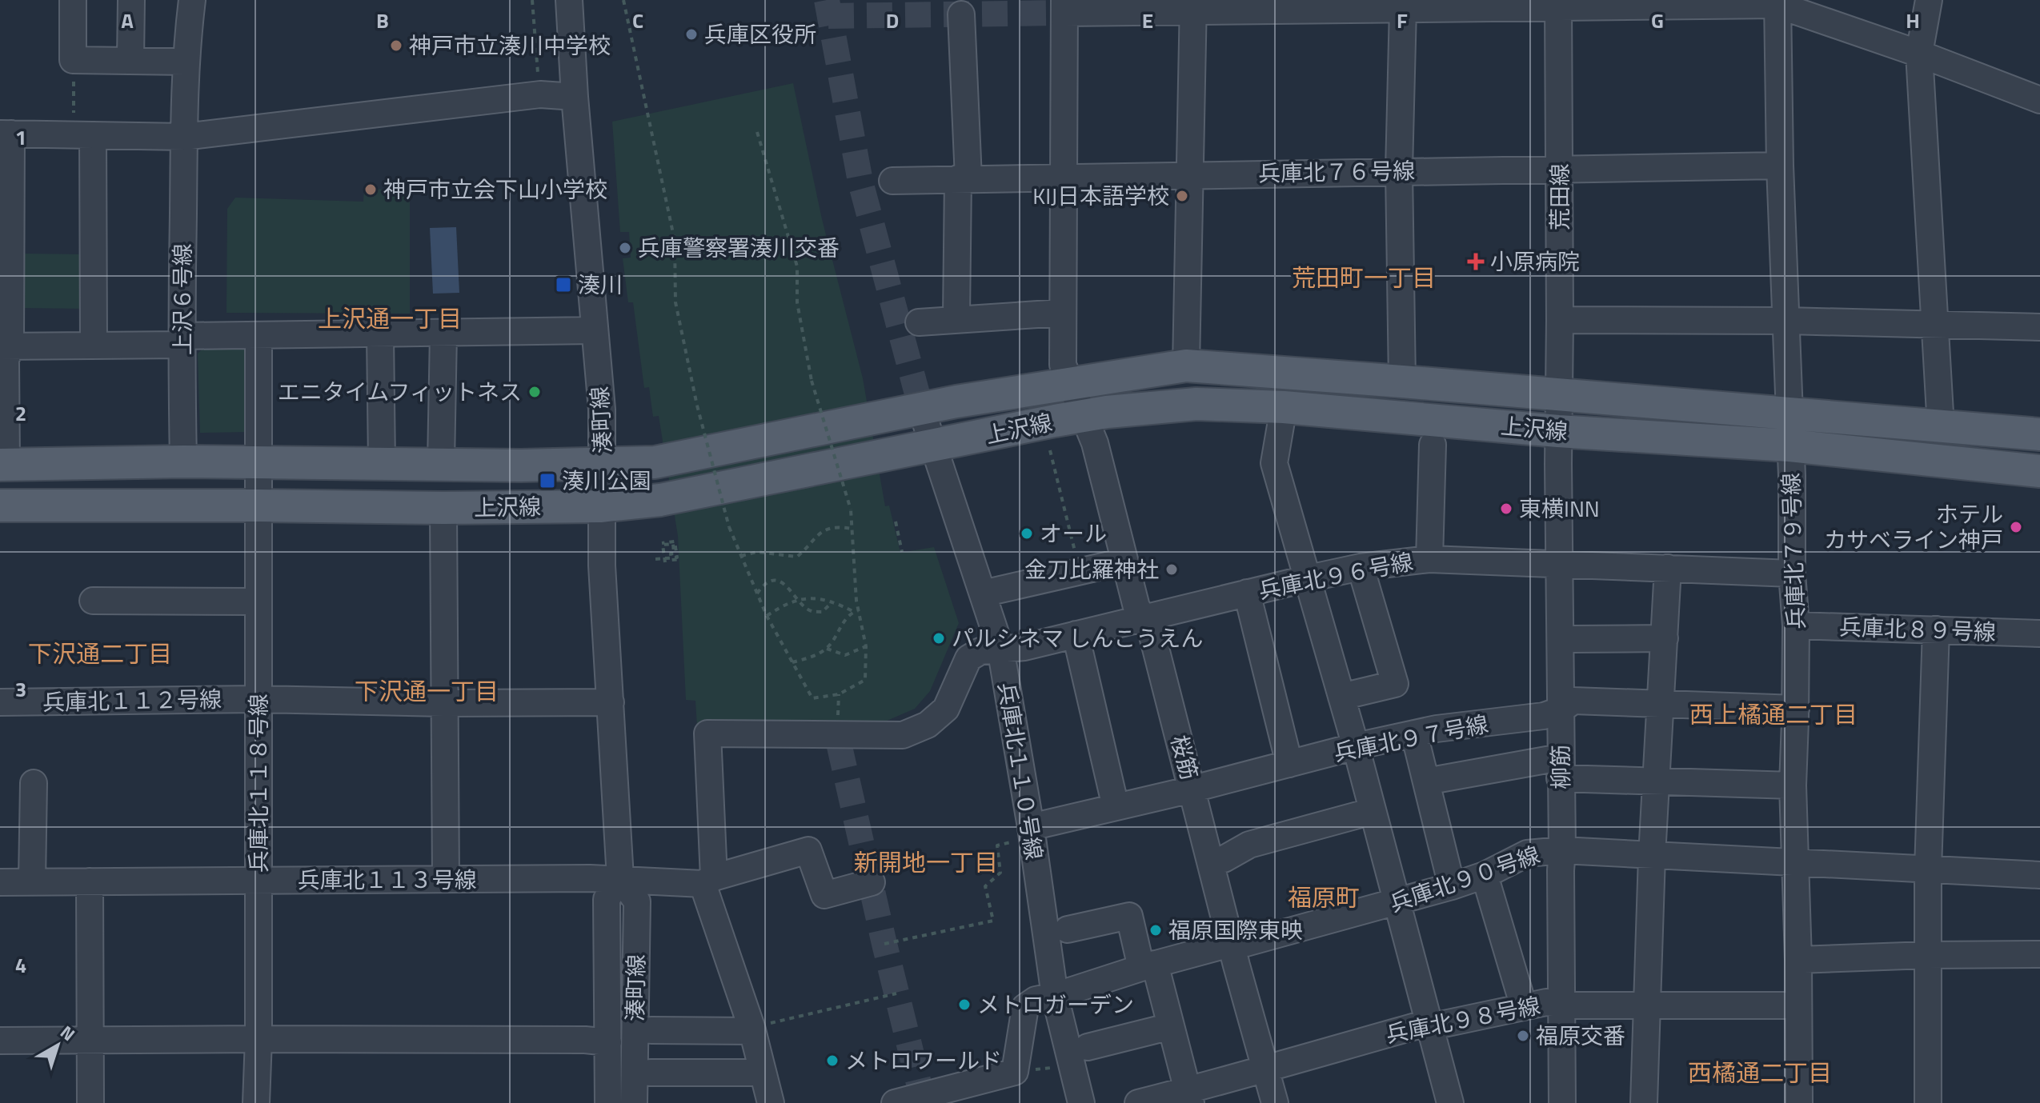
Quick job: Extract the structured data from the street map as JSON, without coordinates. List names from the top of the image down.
{
  "streets": {
    "main road": ["上沢線"],
    "street": [
      "兵庫北７６号線",
      "荒田線",
      "上沢６号線",
      "湊町線",
      "兵庫北７９号線",
      "兵庫北９６号線",
      "兵庫北８９号線",
      "兵庫北１１２号線",
      "兵庫北９７号線",
      "桜筋",
      "柳筋",
      "兵庫北１１０号線",
      "兵庫北１１８号線",
      "兵庫北９０号線",
      "兵庫北１１３号線",
      "兵庫北９８号線"
    ]
  },
  "crossings": [
    ["兵庫北７６号線", "荒田線"],
    ["兵庫北７６号線", "兵庫北７９号線"],
    ["兵庫北７６号線", "桜筋"],
    ["荒田線", "上沢線"],
    ["荒田線", "柳筋"],
    ["上沢６号線", "上沢線"],
    ["湊町線", "上沢線"],
    ["湊町線", "兵庫北１１２号線"],
    ["湊町線", "兵庫北１１３号線"],
    ["上沢線", "兵庫北７９号線"],
    ["上沢線", "桜筋"],
    ["上沢線", "柳筋"],
    ["上沢線", "兵庫北１１０号線"],
    ["上沢線", "兵庫北１１８号線"],
    ["兵庫北７９号線", "兵庫北９６号線"],
    ["兵庫北７９号線", "兵庫北８９号線"],
    ["兵庫北７９号線", "兵庫北９７号線"],
    ["兵庫北７９号線", "兵庫北９０号線"],
    ["兵庫北７９号線", "兵庫北９８号線"],
    ["兵庫北９６号線", "桜筋"],
    ["兵庫北９６号線", "柳筋"],
    ["兵庫北９６号線", "兵庫北１１０号線"],
    ["兵庫北９６号線", "兵庫北１１３号線"],
    ["兵庫北１１２号線", "兵庫北１１８号線"],
    ["兵庫北９７号線", "桜筋"],
    ["兵庫北９７号線", "柳筋"],
    ["兵庫北９７号線", "兵庫北１１０号線"],
    ["桜筋", "兵庫北９０号線"],
    ["桜筋", "兵庫北９８号線"],
    ["柳筋", "兵庫北９０号線"],
    ["柳筋", "兵庫北９８号線"],
    ["兵庫北１１０号線", "兵庫北９０号線"],
    ["兵庫北１１８号線", "兵庫北１１３号線"]
  ],
  "districts": [
    "荒田町一丁目",
    "上沢通一丁目",
    "下沢通二丁目",
    "下沢通一丁目",
    "西上橘通二丁目",
    "新開地一丁目",
    "福原町",
    "西橘通二丁目"
  ],
  "places": {
    "other": [
      "兵庫区役所",
      "神戸市立湊川中学校",
      "神戸市立会下山小学校",
      "KIJ日本語学校",
      "兵庫警察署湊川交番",
      "エニタイムフィットネス",
      "東横INN",
      "ホテル カサベライン神戸",
      "オール",
      "金刀比羅神社",
      "パルシネマ しんこうえん",
      "福原国際東映",
      "メトロガーデン",
      "福原交番",
      "メトロワールド"
    ],
    "health": ["小原病院"],
    "transit": ["湊川", "湊川公園"]
  },
  "north": "top right",
  "grid": {
    "columns": [
      "A",
      "B",
      "C",
      "D",
      "E",
      "F",
      "G",
      "H"
    ],
    "rows": [
      "1",
      "2",
      "3",
      "4"
    ]
  }
}
